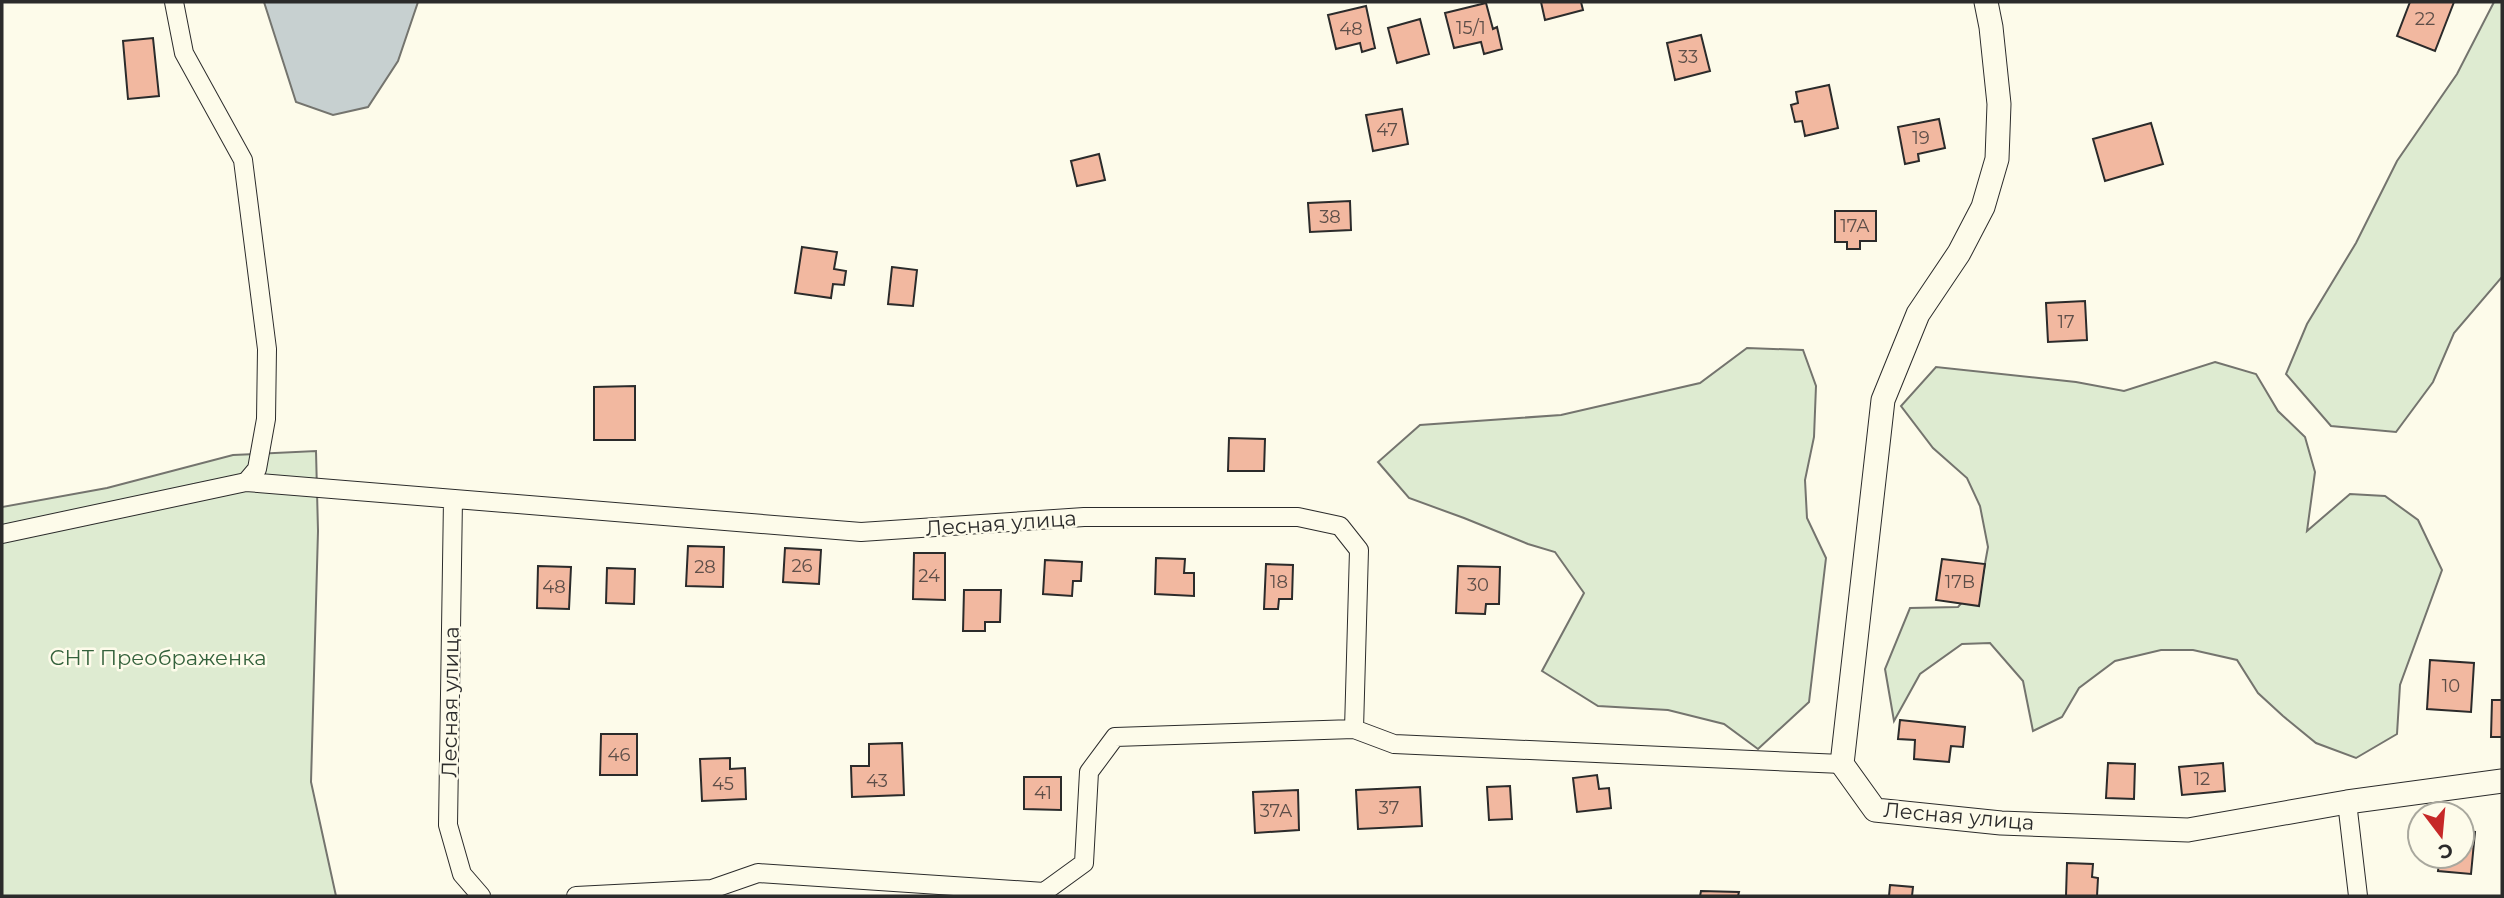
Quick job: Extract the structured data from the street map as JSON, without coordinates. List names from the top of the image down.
{
  "streets": {
    "street": ["Лесная улица"]
  },
  "parks": ["СНТ Преображенка"],
  "house_numbers": [
    "22",
    "15/1",
    "48",
    "33",
    "47",
    "19",
    "38",
    "17А",
    "17",
    "26",
    "28",
    "24",
    "18",
    "17В",
    "30",
    "48",
    "10",
    "46",
    "12",
    "43",
    "45",
    "41",
    "37",
    "37А"
  ],
  "north": "bottom"
}
